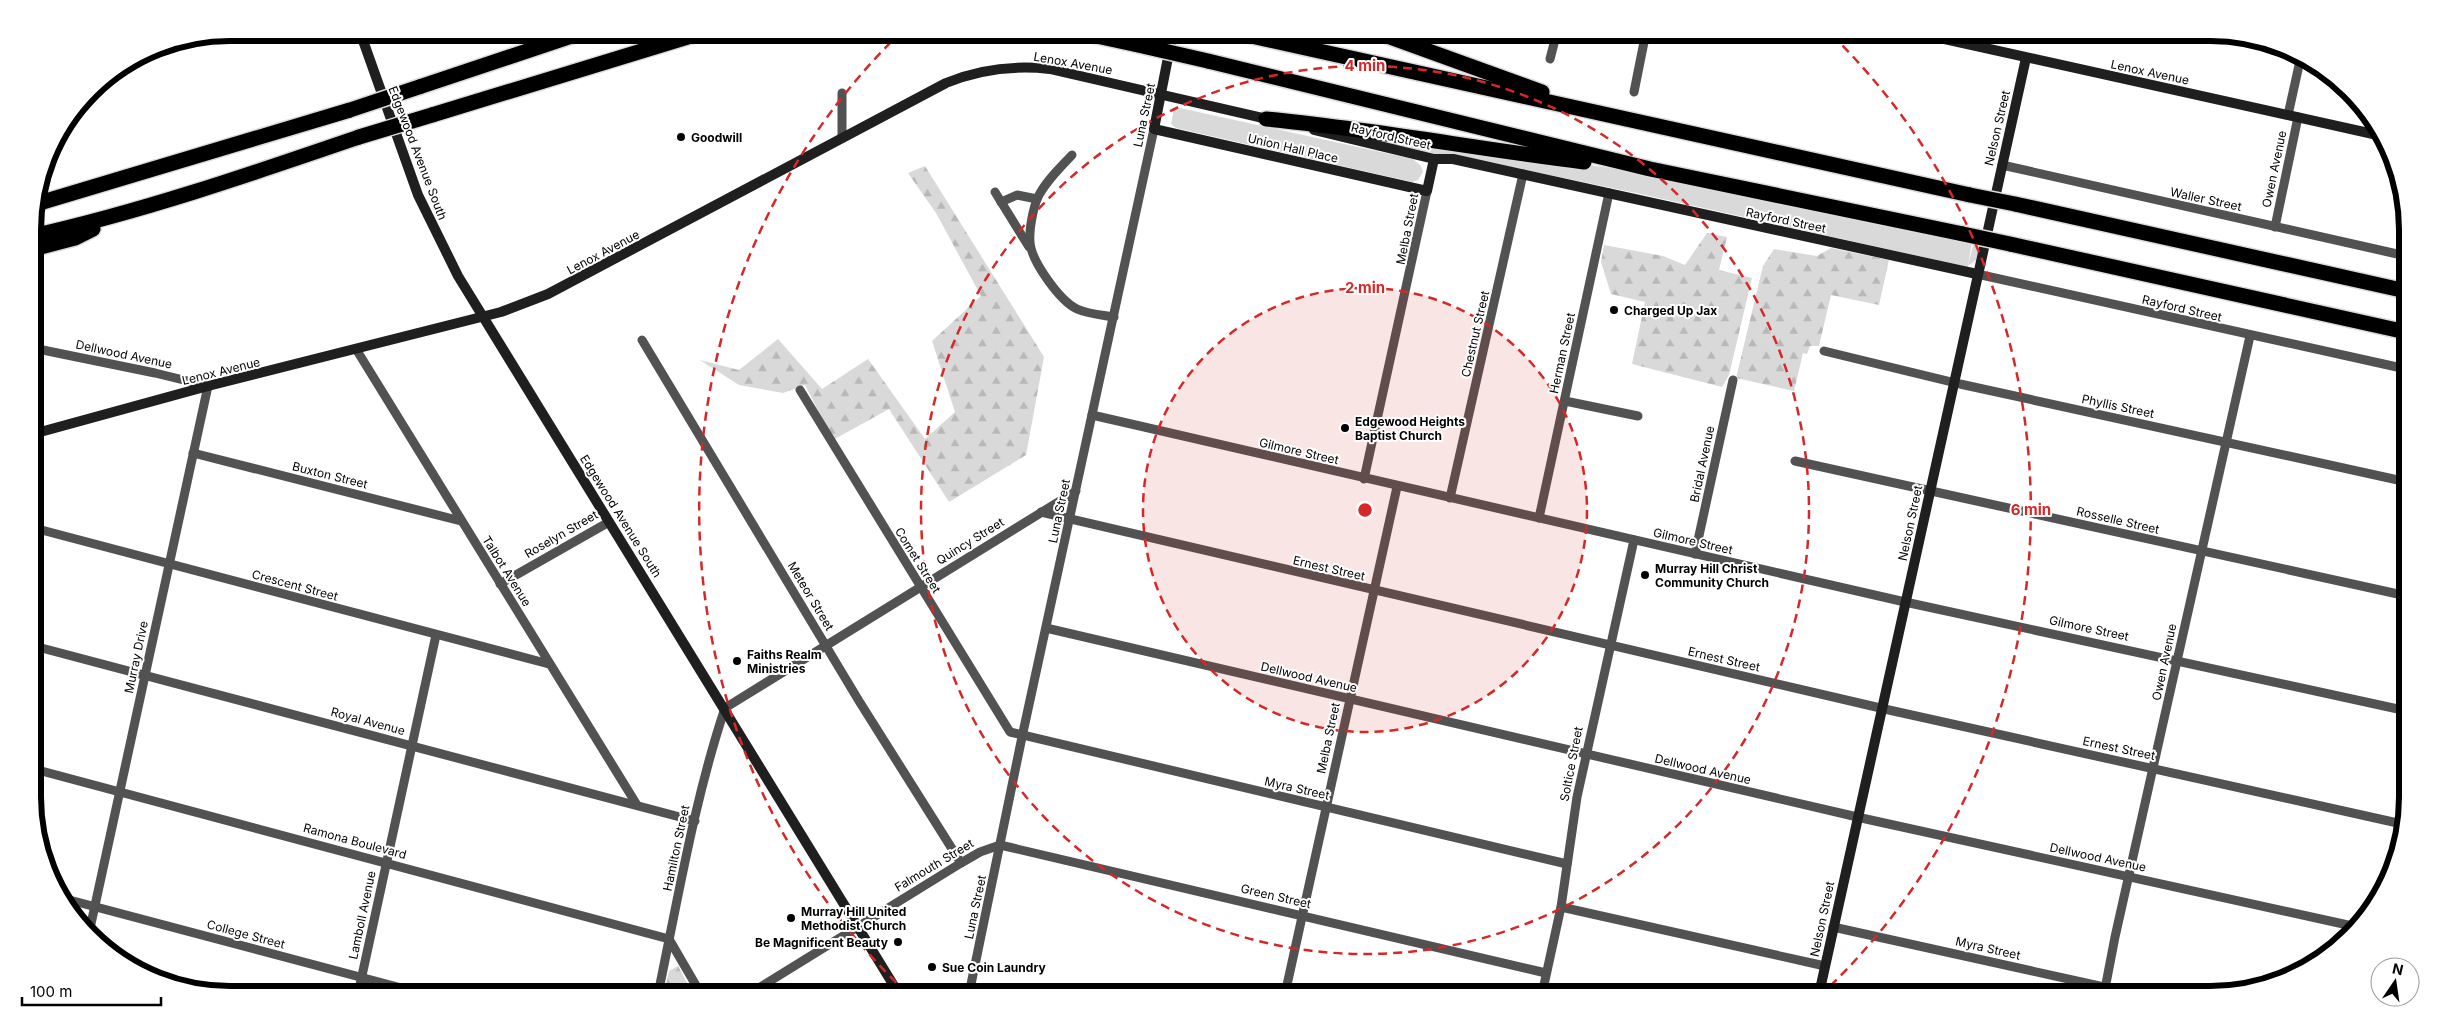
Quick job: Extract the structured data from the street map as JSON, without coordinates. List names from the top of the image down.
{
  "streets": {
    "street": [
      "Lenox Avenue",
      "Luna Street",
      "Nelson Street",
      "Rayford Street",
      "Union Hall Place",
      "Edgewood Avenue South",
      "Owen Avenue",
      "Waller Street",
      "Melba Street",
      "Chestnut Street",
      "Herman Street",
      "Dellwood Avenue",
      "Phyllis Street",
      "Gilmore Street",
      "Bridal Avenue",
      "Buxton Street",
      "Rosselle Street",
      "Roselyn Street",
      "Quincy Street",
      "Comet Street",
      "Ernest Street",
      "Talbot Avenue",
      "Crescent Street",
      "Meteor Street",
      "Murray Drive",
      "Royal Avenue",
      "Soltice Street",
      "Myra Street",
      "Ramona Boulevard",
      "Hamilton Street",
      "Falmouth Street",
      "Green Street",
      "Lamboll Avenue",
      "College Street"
    ]
  },
  "crossings": [
    ["Lenox Avenue", "Luna Street"],
    ["Lenox Avenue", "Nelson Street"],
    ["Lenox Avenue", "Rayford Street"],
    ["Lenox Avenue", "Edgewood Avenue South"],
    ["Lenox Avenue", "Owen Avenue"],
    ["Lenox Avenue", "Dellwood Avenue"],
    ["Lenox Avenue", "Talbot Avenue"],
    ["Lenox Avenue", "Murray Drive"],
    ["Luna Street", "Rayford Street"],
    ["Luna Street", "Union Hall Place"],
    ["Luna Street", "Dellwood Avenue"],
    ["Luna Street", "Gilmore Street"],
    ["Luna Street", "Quincy Street"],
    ["Luna Street", "Comet Street"],
    ["Luna Street", "Ernest Street"],
    ["Luna Street", "Myra Street"],
    ["Luna Street", "Falmouth Street"],
    ["Luna Street", "Green Street"],
    ["Nelson Street", "Rayford Street"],
    ["Nelson Street", "Waller Street"],
    ["Nelson Street", "Dellwood Avenue"],
    ["Nelson Street", "Phyllis Street"],
    ["Nelson Street", "Gilmore Street"],
    ["Nelson Street", "Rosselle Street"],
    ["Nelson Street", "Ernest Street"],
    ["Nelson Street", "Myra Street"],
    ["Rayford Street", "Owen Avenue"],
    ["Rayford Street", "Melba Street"],
    ["Rayford Street", "Chestnut Street"],
    ["Rayford Street", "Herman Street"],
    ["Union Hall Place", "Melba Street"],
    ["Edgewood Avenue South", "Roselyn Street"],
    ["Edgewood Avenue South", "Quincy Street"],
    ["Edgewood Avenue South", "Hamilton Street"],
    ["Edgewood Avenue South", "Falmouth Street"],
    ["Owen Avenue", "Waller Street"],
    ["Owen Avenue", "Dellwood Avenue"],
    ["Owen Avenue", "Phyllis Street"],
    ["Owen Avenue", "Gilmore Street"],
    ["Owen Avenue", "Rosselle Street"],
    ["Owen Avenue", "Ernest Street"],
    ["Melba Street", "Dellwood Avenue"],
    ["Melba Street", "Gilmore Street"],
    ["Melba Street", "Ernest Street"],
    ["Melba Street", "Myra Street"],
    ["Melba Street", "Green Street"],
    ["Chestnut Street", "Gilmore Street"],
    ["Herman Street", "Gilmore Street"],
    ["Dellwood Avenue", "Murray Drive"],
    ["Dellwood Avenue", "Soltice Street"],
    ["Gilmore Street", "Bridal Avenue"],
    ["Gilmore Street", "Soltice Street"],
    ["Buxton Street", "Talbot Avenue"],
    ["Buxton Street", "Murray Drive"],
    ["Roselyn Street", "Talbot Avenue"],
    ["Quincy Street", "Comet Street"],
    ["Quincy Street", "Ernest Street"],
    ["Quincy Street", "Meteor Street"],
    ["Quincy Street", "Hamilton Street"],
    ["Comet Street", "Myra Street"],
    ["Ernest Street", "Soltice Street"],
    ["Talbot Avenue", "Crescent Street"],
    ["Talbot Avenue", "Royal Avenue"],
    ["Crescent Street", "Murray Drive"],
    ["Crescent Street", "Lamboll Avenue"],
    ["Meteor Street", "Falmouth Street"],
    ["Murray Drive", "Royal Avenue"],
    ["Murray Drive", "Ramona Boulevard"],
    ["Murray Drive", "College Street"],
    ["Royal Avenue", "Hamilton Street"],
    ["Royal Avenue", "Lamboll Avenue"],
    ["Soltice Street", "Myra Street"],
    ["Soltice Street", "Green Street"],
    ["Ramona Boulevard", "Hamilton Street"],
    ["Ramona Boulevard", "Lamboll Avenue"],
    ["Falmouth Street", "Green Street"],
    ["Lamboll Avenue", "College Street"]
  ],
  "places": [
    "Goodwill",
    "Charged Up Jax",
    "Edgewood Heights Baptist Church",
    "Murray Hill Christ Community Church",
    "Faiths Realm Ministries",
    "Murray Hill United Methodist Church",
    "Be Magnificent Beauty",
    "Sue Coin Laundry"
  ],
  "scale_bar": "100 m",
  "north": "top",
  "rings": ["4 min", "2 min", "6 min"]
}
